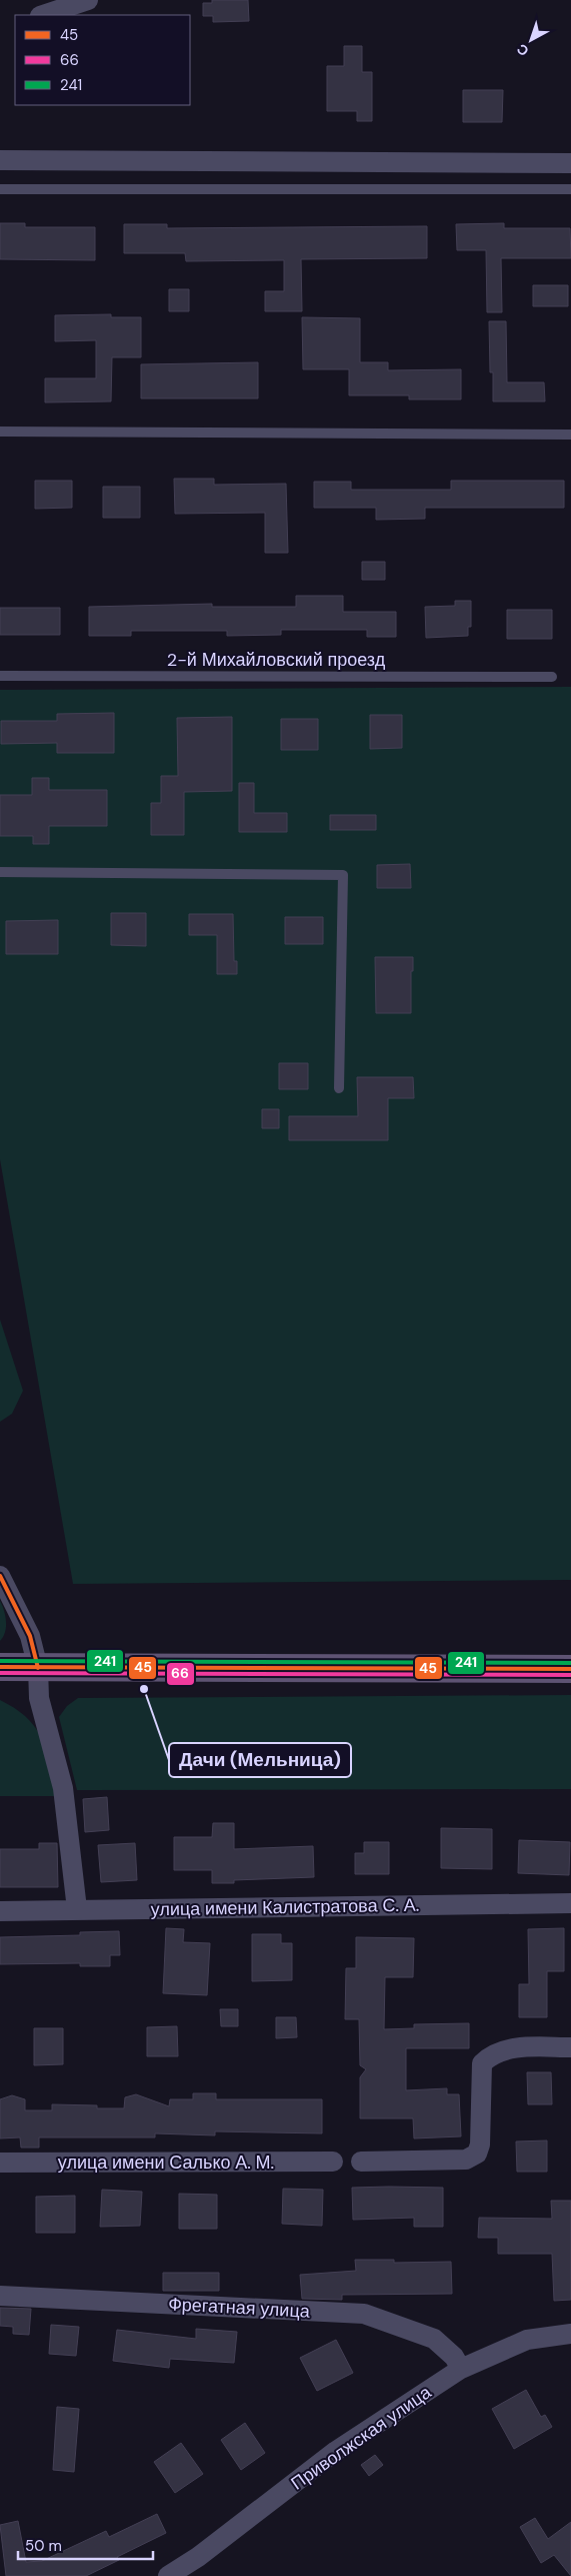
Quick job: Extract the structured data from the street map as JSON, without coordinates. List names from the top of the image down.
{
  "streets": {
    "street": [
      "улица имени Калистратова С. А.",
      "улица имени Салько А. М.",
      "Фрегатная улица",
      "Приволжская улица"
    ],
    "lane": ["2-й Михайловский проезд"]
  },
  "crossings": [
    ["Фрегатная улица", "Приволжская улица"]
  ],
  "places": ["Дачи (Мельница)"],
  "lines": ["transit line 45", "transit line 241", "transit line 66"],
  "legend": ["45", "66", "241"],
  "scale_bar": "50 m",
  "north": "bottom left"
}
